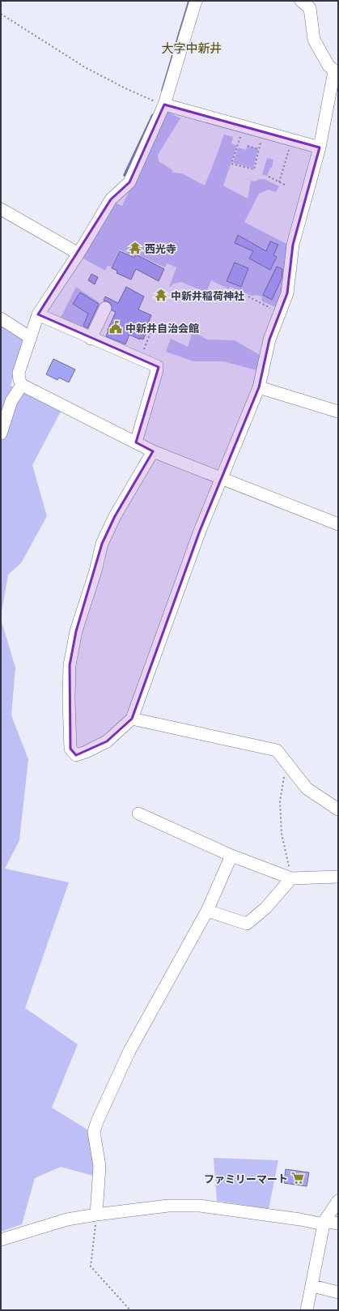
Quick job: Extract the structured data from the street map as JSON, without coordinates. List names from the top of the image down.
{
  "districts": ["大字中新井"],
  "places": {
    "temple": ["西光寺", "中新井稲荷神社"],
    "public building": ["中新井自治会館"],
    "supermarket": ["ファミリーマート"]
  }
}
